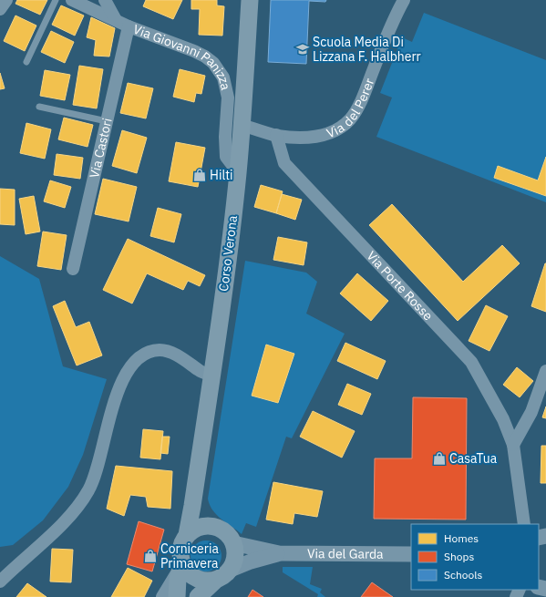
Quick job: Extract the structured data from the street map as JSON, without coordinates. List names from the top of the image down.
{
  "streets": {
    "main road": ["Corso Verona"],
    "street": [
      "Via Giovanni Panizza",
      "Via del Perer",
      "Via Castori",
      "Via Porte Rosse",
      "Via del Garda"
    ]
  },
  "crossings": [
    ["Via Giovanni Panizza", "Via Castori"],
    ["Via Giovanni Panizza", "Corso Verona"],
    ["Via del Perer", "Corso Verona"],
    ["Via del Perer", "Via Porte Rosse"],
    ["Corso Verona", "Via del Garda"]
  ],
  "places": {
    "school or university": ["Scuola Media Di Lizzana F. Halbherr"],
    "shop": ["Hilti", "CasaTua", "Corniceria Primavera"]
  },
  "legend": ["Homes", "Shops", "Schools"]
}
